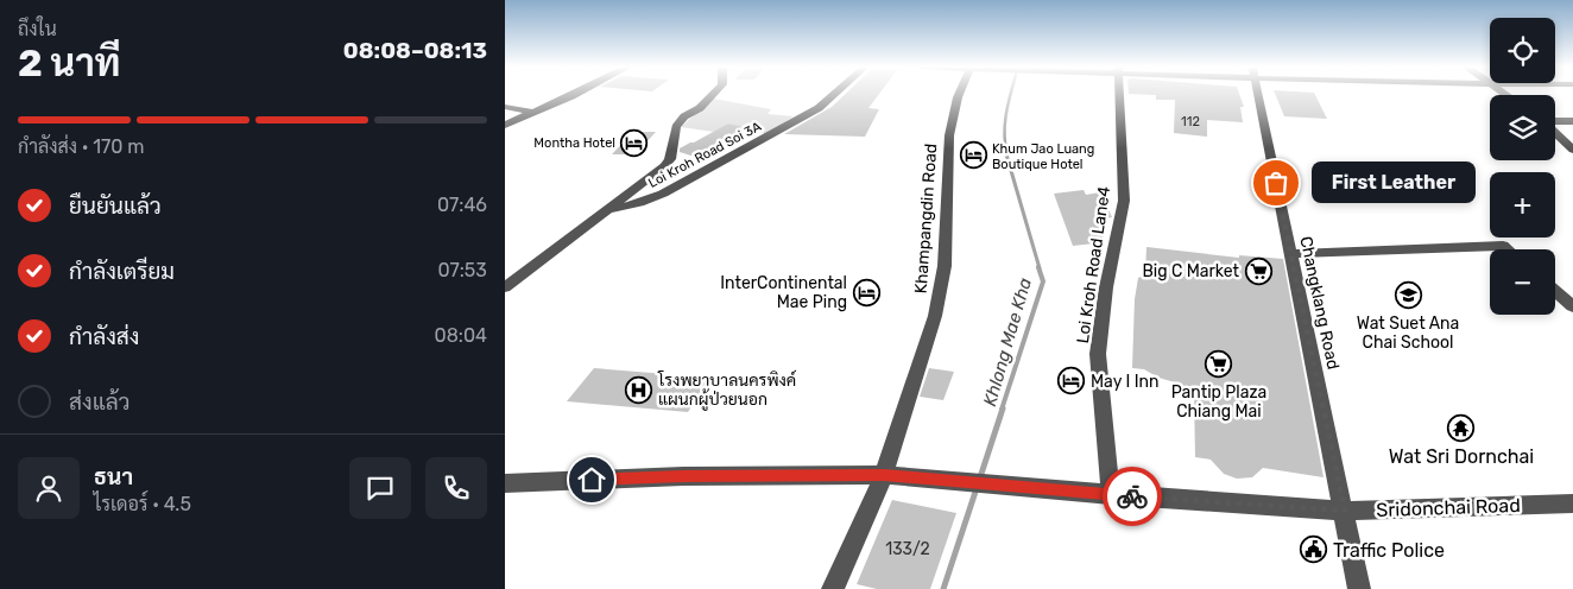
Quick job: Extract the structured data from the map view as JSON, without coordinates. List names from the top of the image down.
{
  "streets": {
    "street": [
      "Loi Kroh Road Soi 3A",
      "Khampangdin Road",
      "Loi Kroh Road Lane4",
      "Changklang Road",
      "Sridonchai Road"
    ]
  },
  "crossings": [
    ["Khampangdin Road", "Sridonchai Road"],
    ["Loi Kroh Road Lane4", "Sridonchai Road"],
    ["Changklang Road", "Sridonchai Road"]
  ],
  "water": ["Khlong Mae Kha"],
  "places": {
    "hotel": [
      "Montha Hotel",
      "Khum Jao Luang Boutique Hotel",
      "InterContinental Mae Ping",
      "May I Inn"
    ],
    "other": ["First Leather"],
    "supermarket": ["Big C Market", "Pantip Plaza Chiang Mai"],
    "school or university": ["Wat Suet Ana Chai School"],
    "hospital": ["โรงพยาบาลนครพิงค์ แผนกผู้ป่วยนอก"],
    "temple": ["Wat Sri Dornchai"],
    "public building": ["Traffic Police"]
  },
  "house_numbers": ["112", "133/2"],
  "page": {
    "heading": ["2 นาที", "ถึงใน", "08:08–08:13"],
    "panel": ["ธนา", "ไรเดอร์ · 4.5"],
    "map_buttons": ["+", "−"],
    "bar": "กำลังส่ง · 170 m",
    "bubble": "First Leather",
    "list": [
      ["ยืนยันแล้ว", "07:46"],
      ["กำลังเตรียม", "07:53"],
      ["กำลังส่ง", "08:04"],
      "ส่งแล้ว"
    ]
  }
}
